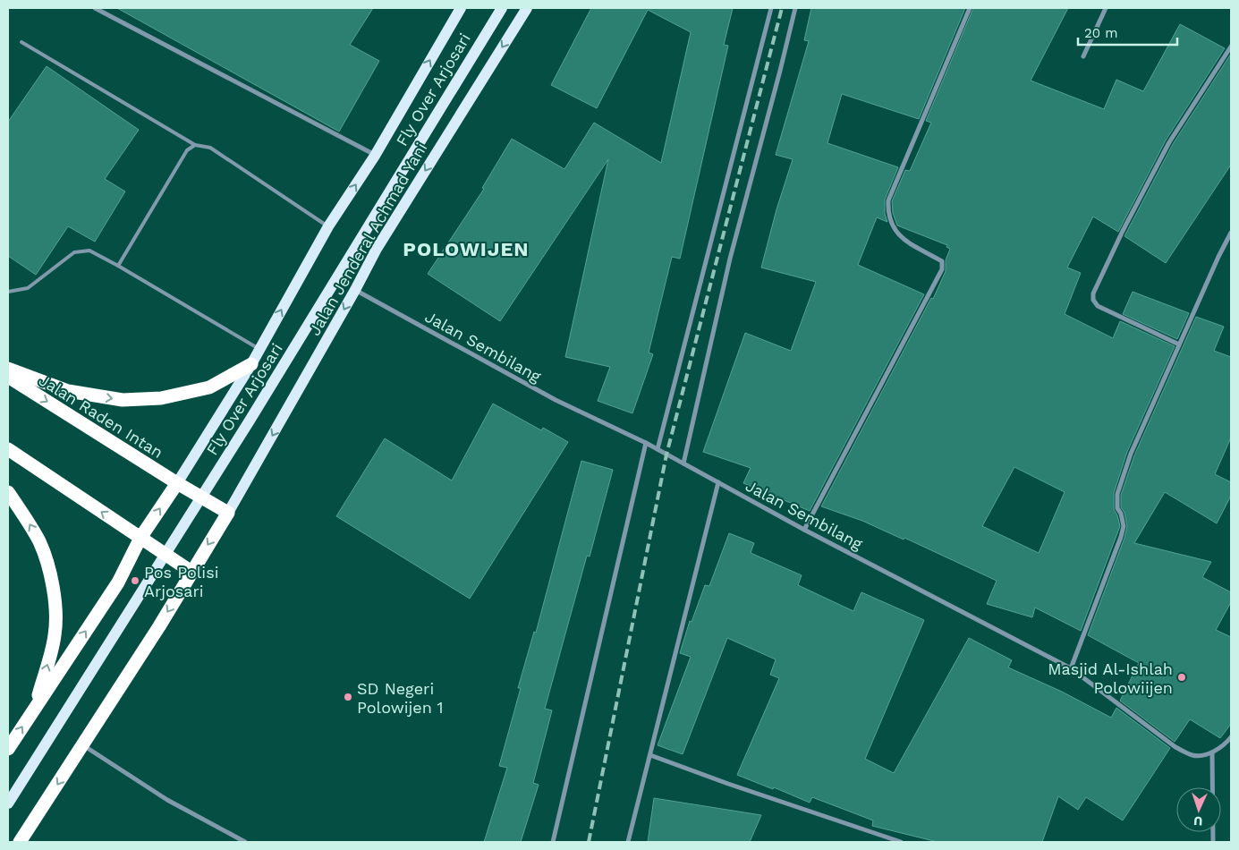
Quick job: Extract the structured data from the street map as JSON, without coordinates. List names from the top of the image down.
{
  "streets": {
    "highway": ["Jalan Raden Intan"],
    "main road": ["Fly Over Arjosari", "Jalan Jenderal Achmad Yani"],
    "street": ["Jalan Sembilang"]
  },
  "crossings": [
    ["Jalan Jenderal Achmad Yani", "Jalan Sembilang"],
    ["Jalan Jenderal Achmad Yani", "Jalan Raden Intan"]
  ],
  "districts": ["POLOWIJEN"],
  "places": ["Pos Polisi Arjosari", "Masjid Al-Ishlah Polowiijen", "SD Negeri Polowijen 1"],
  "scale_bar": "20 m",
  "north": "bottom"
}
